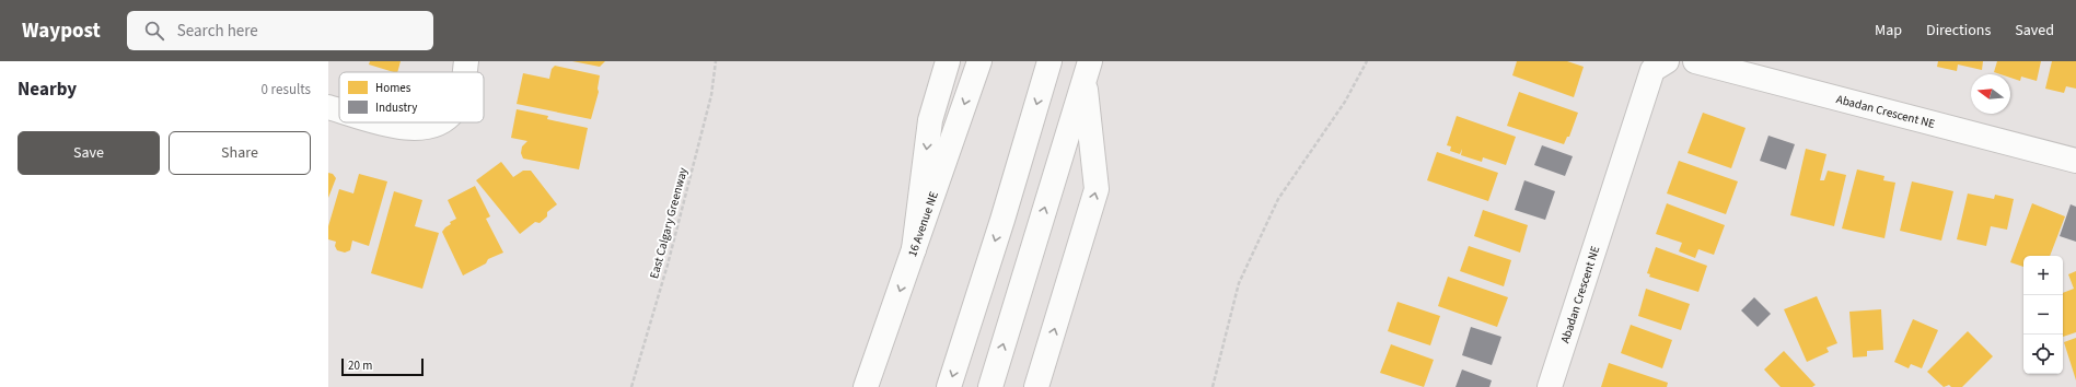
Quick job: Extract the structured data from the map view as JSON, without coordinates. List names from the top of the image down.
{
  "streets": {
    "main road": ["Abadan Crescent NE", "16 Avenue NE"],
    "path": ["East Calgary Greenway"]
  },
  "legend": ["Homes", "Industry"],
  "scale_bar": "20 m",
  "north": "left",
  "page": {
    "header": "Waypost",
    "search": "Search here",
    "nav": ["Map", "Directions", "Saved"],
    "heading": ["Nearby", "0 results"],
    "buttons": ["Save", "Share"],
    "map_buttons": ["+", "−"],
    "scale": "20 m"
  }
}
